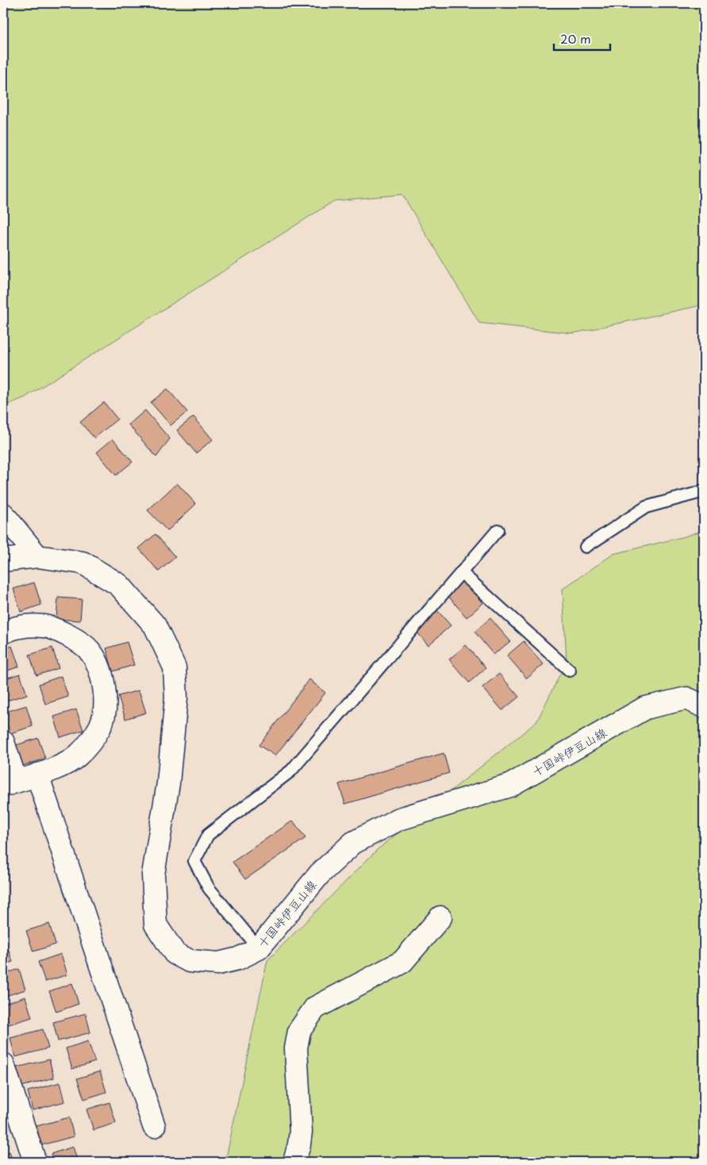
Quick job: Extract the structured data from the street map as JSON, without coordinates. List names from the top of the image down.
{
  "streets": {
    "street": ["十国峠伊豆山線"]
  },
  "scale_bar": "20 m"
}
